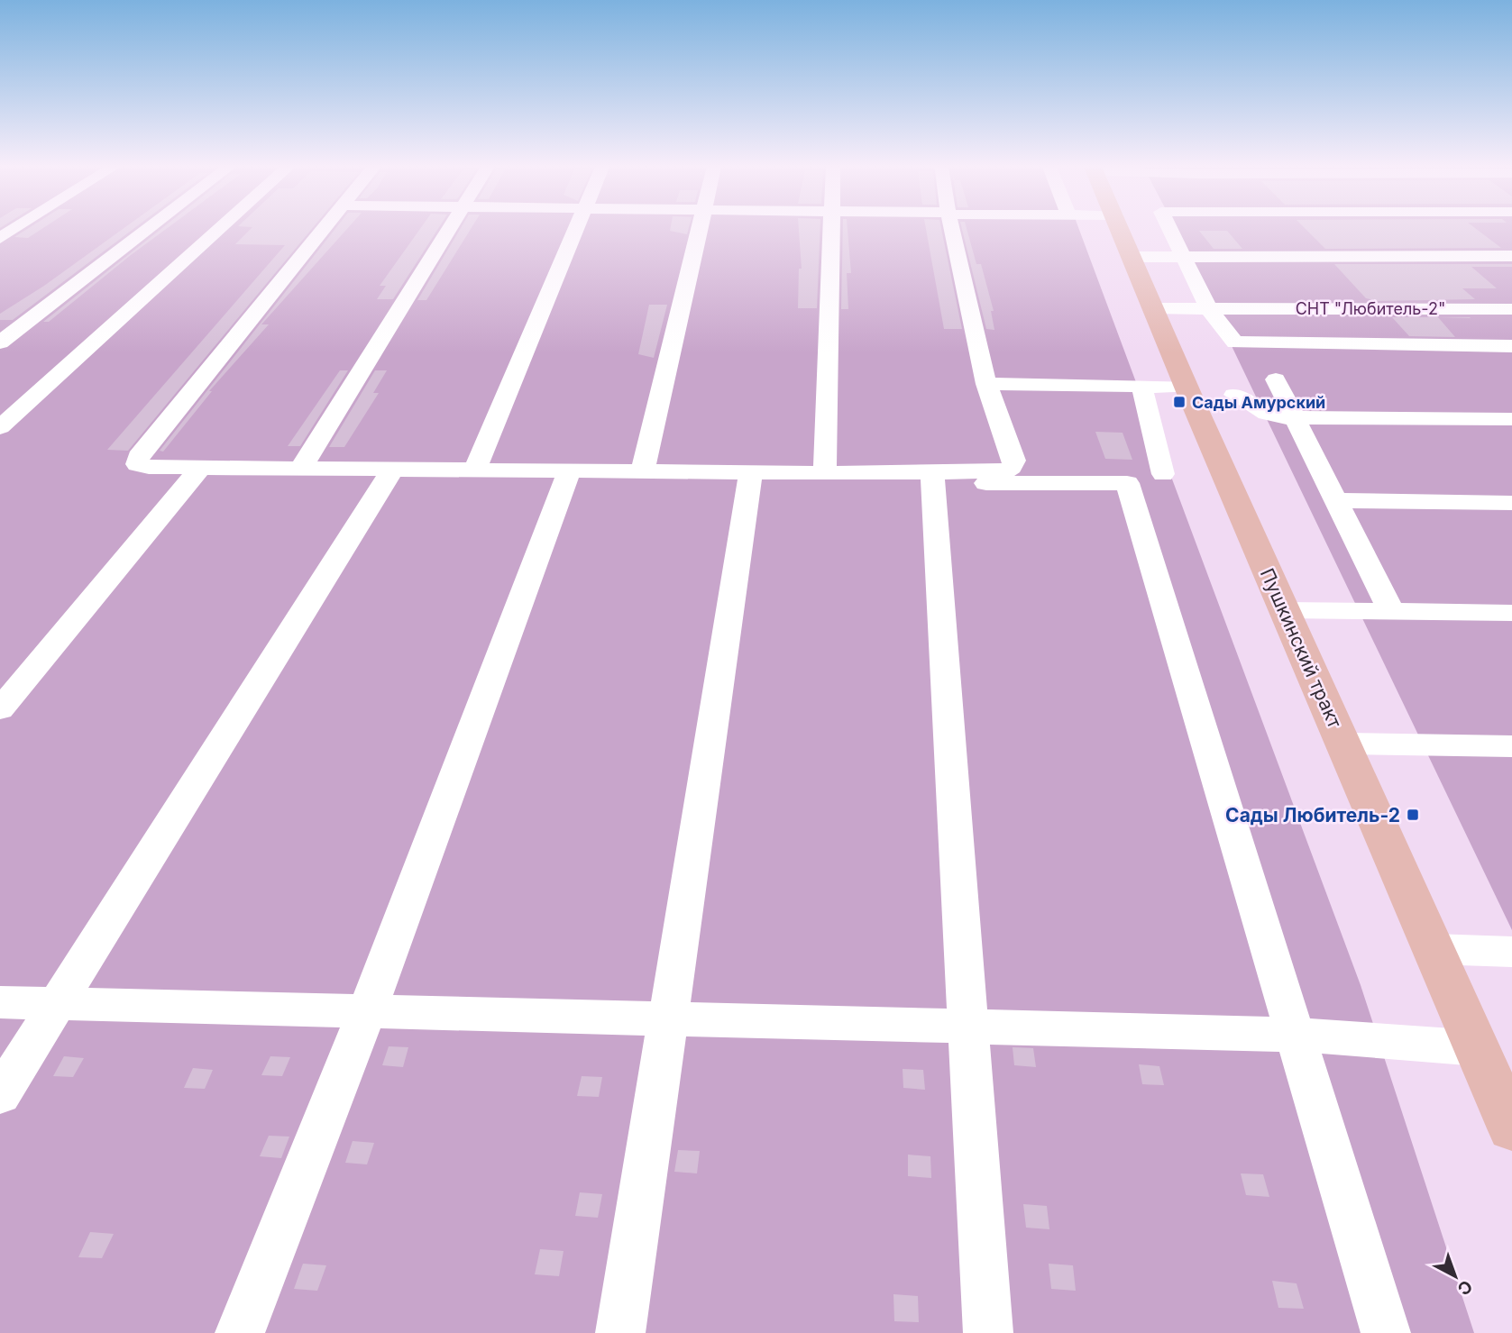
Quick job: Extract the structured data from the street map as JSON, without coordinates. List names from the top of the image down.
{
  "streets": {
    "main road": ["Пушкинский тракт"]
  },
  "parks": ["СНТ \"Любитель-2\""],
  "places": {
    "transit": ["Сады Амурский", "Сады Любитель-2"]
  },
  "north": "bottom right"
}
